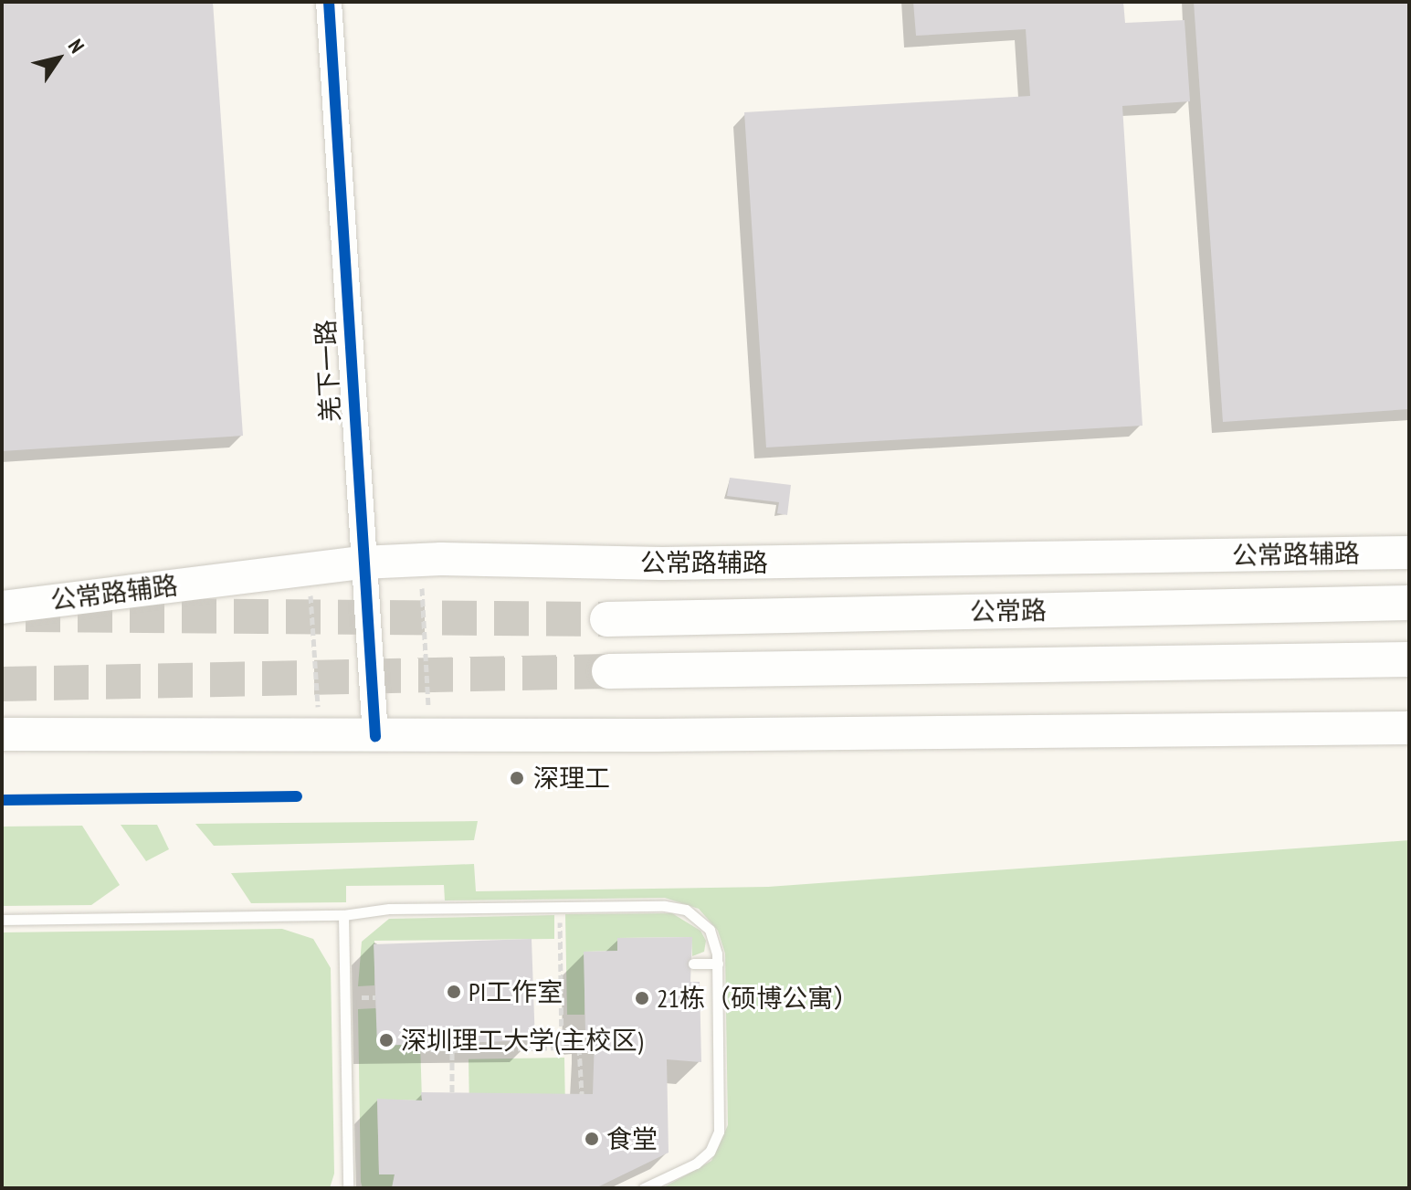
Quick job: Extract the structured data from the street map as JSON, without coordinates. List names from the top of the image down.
{
  "streets": {
    "highway": ["公常路"],
    "main road": ["公常路辅路"],
    "street": ["羌下一路"]
  },
  "crossings": [
    ["羌下一路", "公常路辅路"]
  ],
  "places": [
    "深理工",
    "PI工作室",
    "21栋（硕博公寓）",
    "深圳理工大学(主校区)",
    "食堂"
  ],
  "north": "top right"
}
